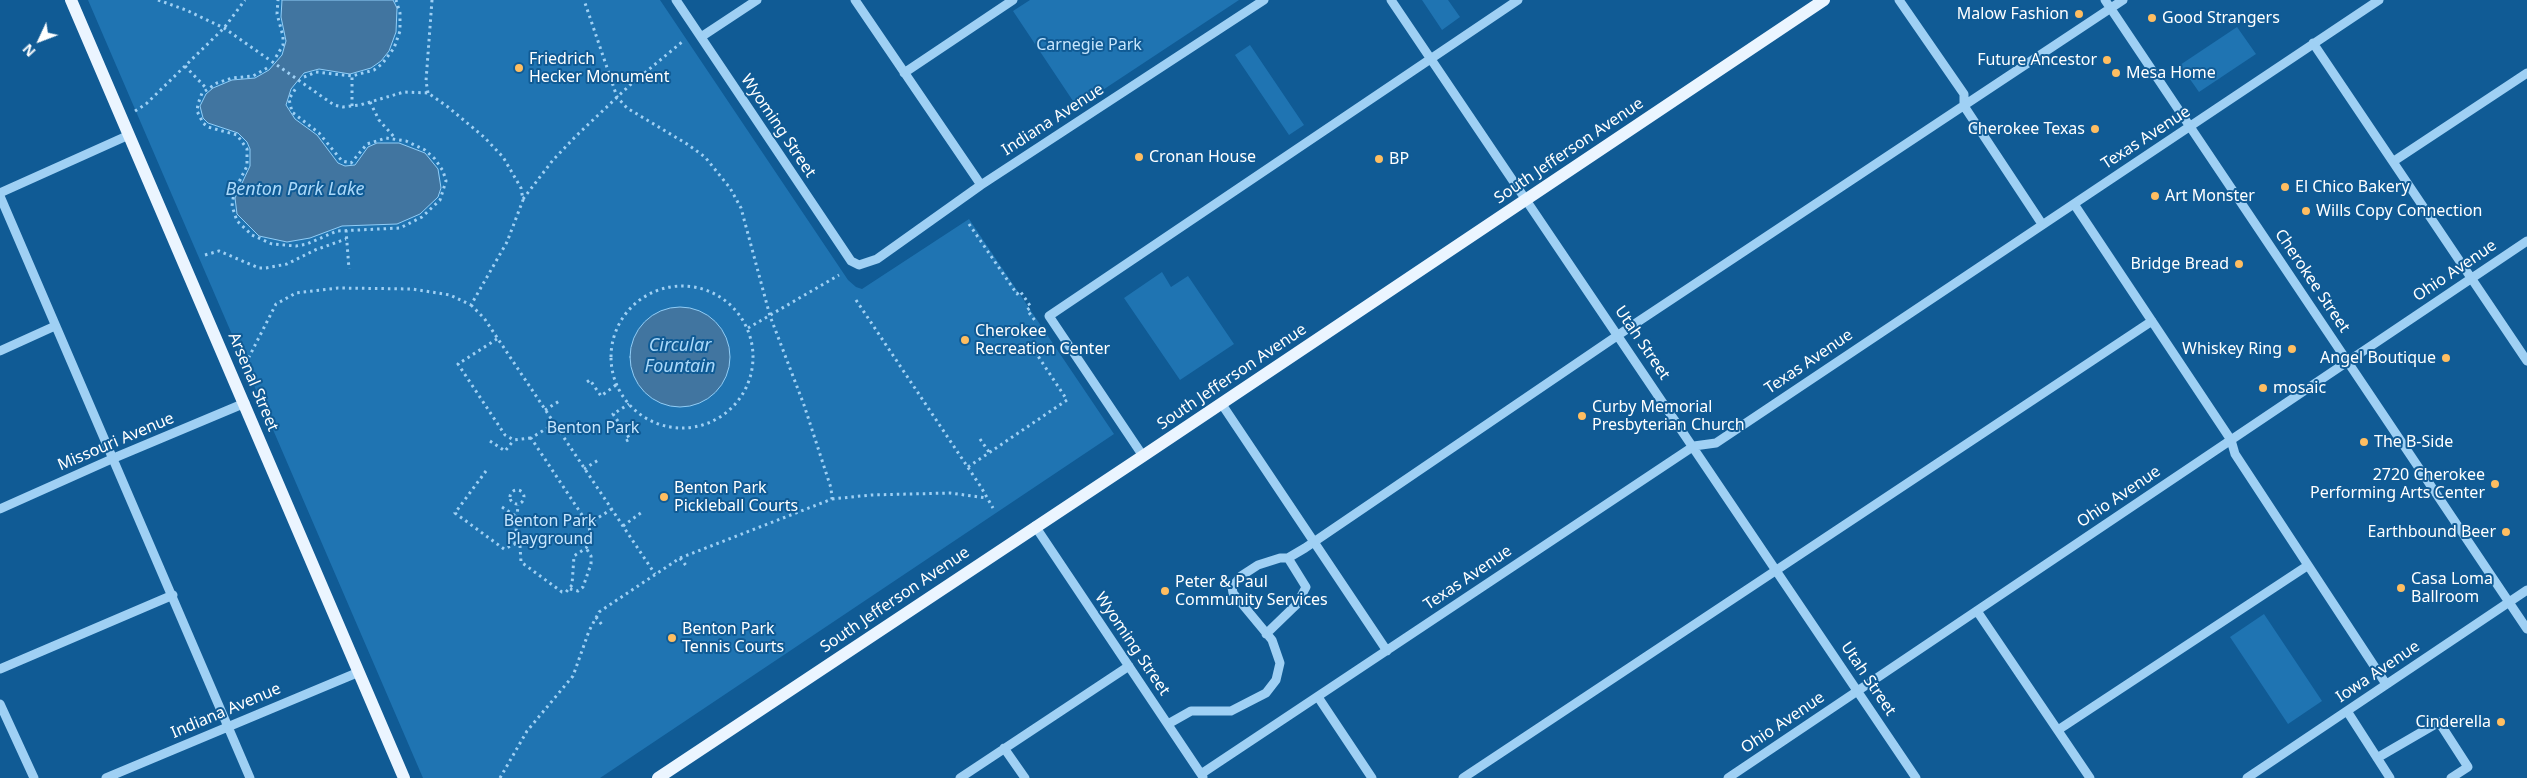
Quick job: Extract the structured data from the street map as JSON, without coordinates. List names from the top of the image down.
{
  "streets": {
    "main road": ["South Jefferson Avenue", "Arsenal Street"],
    "street": [
      "Indiana Avenue",
      "Wyoming Street",
      "Texas Avenue",
      "Ohio Avenue",
      "Cherokee Street",
      "Utah Street",
      "Missouri Avenue",
      "Iowa Avenue"
    ]
  },
  "crossings": [
    ["Indiana Avenue", "Wyoming Street"],
    ["Indiana Avenue", "Arsenal Street"],
    ["Wyoming Street", "Texas Avenue"],
    ["Wyoming Street", "South Jefferson Avenue"],
    ["Texas Avenue", "Cherokee Street"],
    ["Texas Avenue", "Utah Street"],
    ["South Jefferson Avenue", "Utah Street"],
    ["Ohio Avenue", "Cherokee Street"],
    ["Ohio Avenue", "Utah Street"],
    ["Cherokee Street", "Iowa Avenue"],
    ["Arsenal Street", "Missouri Avenue"]
  ],
  "water": ["Benton Park Lake", "Circular Fountain"],
  "parks": ["Carnegie Park", "Benton Park", "Benton Park Playground"],
  "places": [
    "Malow Fashion",
    "Good Strangers",
    "Future Ancestor",
    "Friedrich Hecker Monument",
    "Mesa Home",
    "Cherokee Texas",
    "Cronan House",
    "BP",
    "El Chico Bakery",
    "Art Monster",
    "Wills Copy Connection",
    "Bridge Bread",
    "Cherokee Recreation Center",
    "Whiskey Ring",
    "Angel Boutique",
    "mosaic",
    "Curby Memorial Presbyterian Church",
    "The B-Side",
    "2720 Cherokee Performing Arts Center",
    "Benton Park Pickleball Courts",
    "Earthbound Beer",
    "Casa Loma Ballroom",
    "Peter & Paul Community Services",
    "Benton Park Tennis Courts",
    "Cinderella"
  ],
  "north": "bottom left"
}
